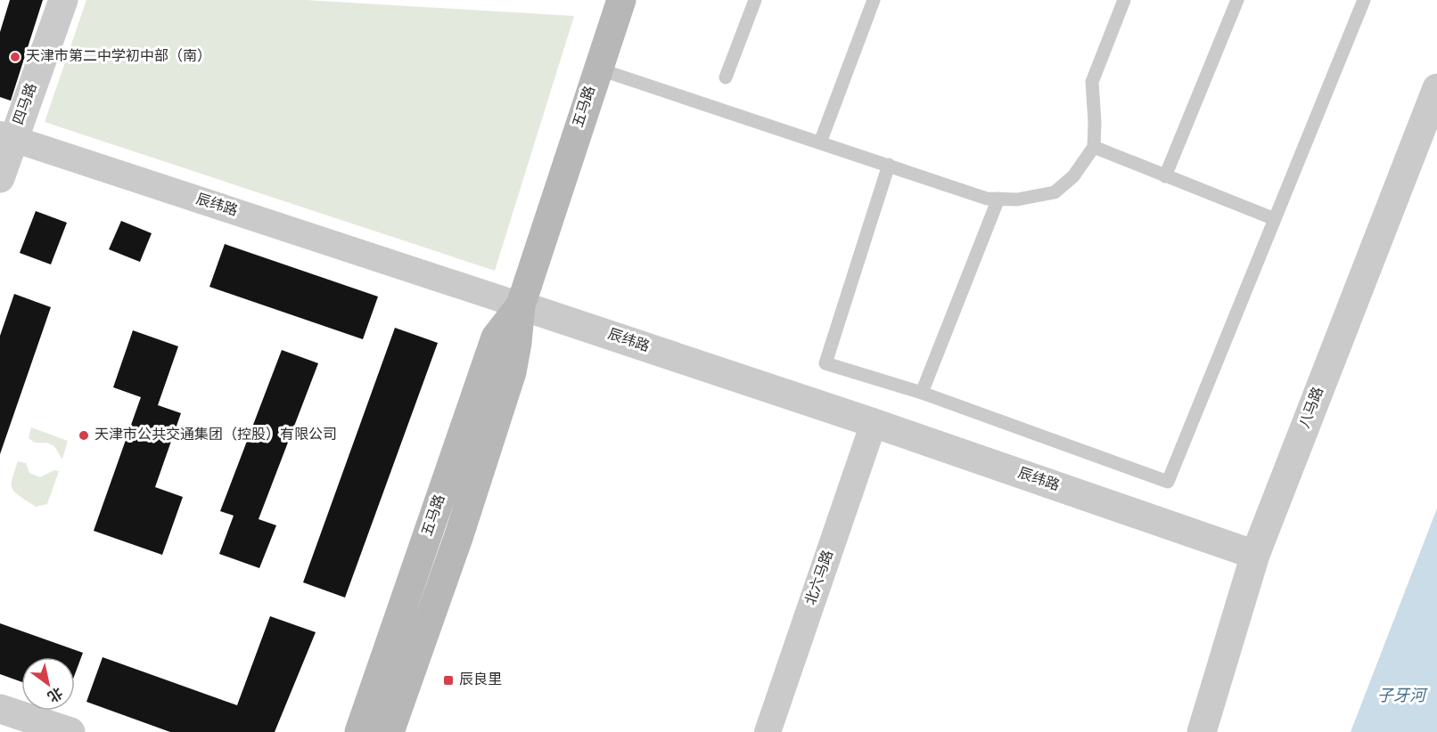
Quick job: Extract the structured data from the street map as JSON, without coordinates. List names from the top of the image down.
{
  "streets": {
    "main road": ["五马路"],
    "street": [
      "四马路",
      "辰纬路",
      "八马路",
      "北六马路"
    ]
  },
  "crossings": [
    ["四马路", "辰纬路"],
    ["五马路", "辰纬路"],
    ["辰纬路", "八马路"],
    ["辰纬路", "北六马路"]
  ],
  "water": ["子牙河"],
  "places": {
    "other": ["天津市第二中学初中部（南）", "天津市公共交通集团（控股）有限公司"],
    "transit": ["辰良里"]
  },
  "north": "bottom right"
}
